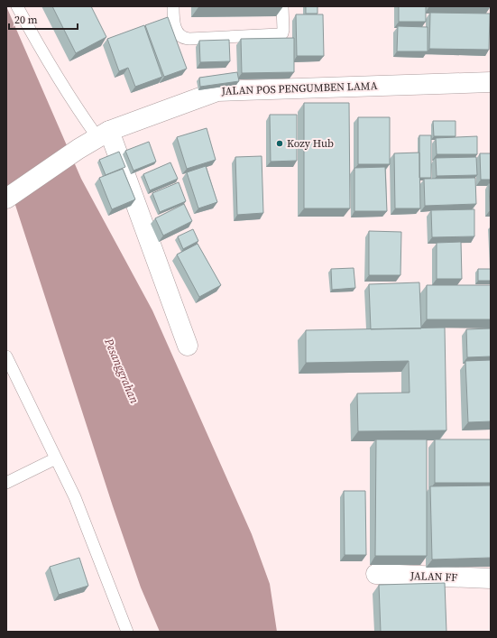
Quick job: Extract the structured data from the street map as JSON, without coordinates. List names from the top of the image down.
{
  "streets": {
    "street": ["JALAN POS PENGUMBEN LAMA", "JALAN FF"]
  },
  "water": ["Pesanggrahan"],
  "places": ["Kozy Hub"],
  "scale_bar": "20 m"
}
